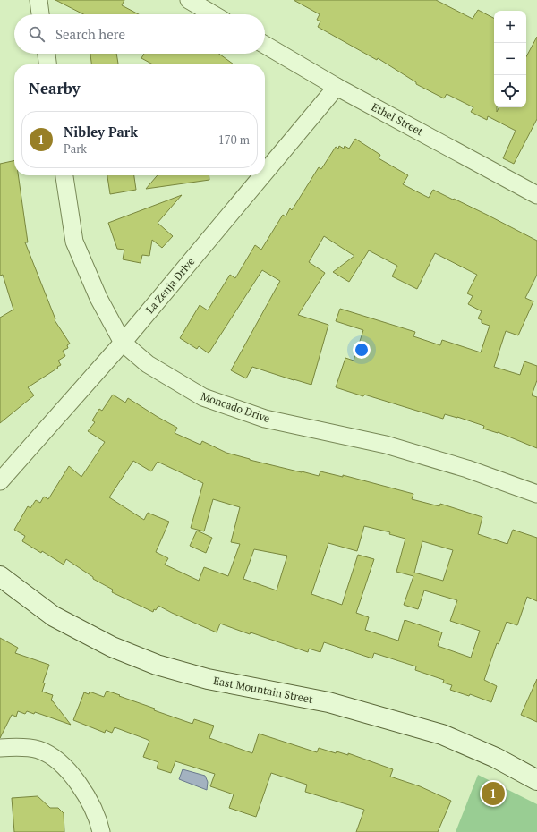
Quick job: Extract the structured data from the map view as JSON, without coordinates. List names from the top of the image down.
{
  "streets": {
    "street": [
      "Ethel Street",
      "La Zenja Drive",
      "Moncado Drive",
      "East Mountain Street"
    ]
  },
  "crossings": [
    ["Ethel Street", "La Zenja Drive"],
    ["La Zenja Drive", "Moncado Drive"]
  ],
  "page": {
    "map_buttons": ["+", "−"],
    "search": "Search here",
    "heading": "Nearby",
    "list": [
      {
        "mark": "1",
        "name": "Nibley Park",
        "note": "Park",
        "value": "170 m"
      }
    ],
    "pins": "1"
  }
}
